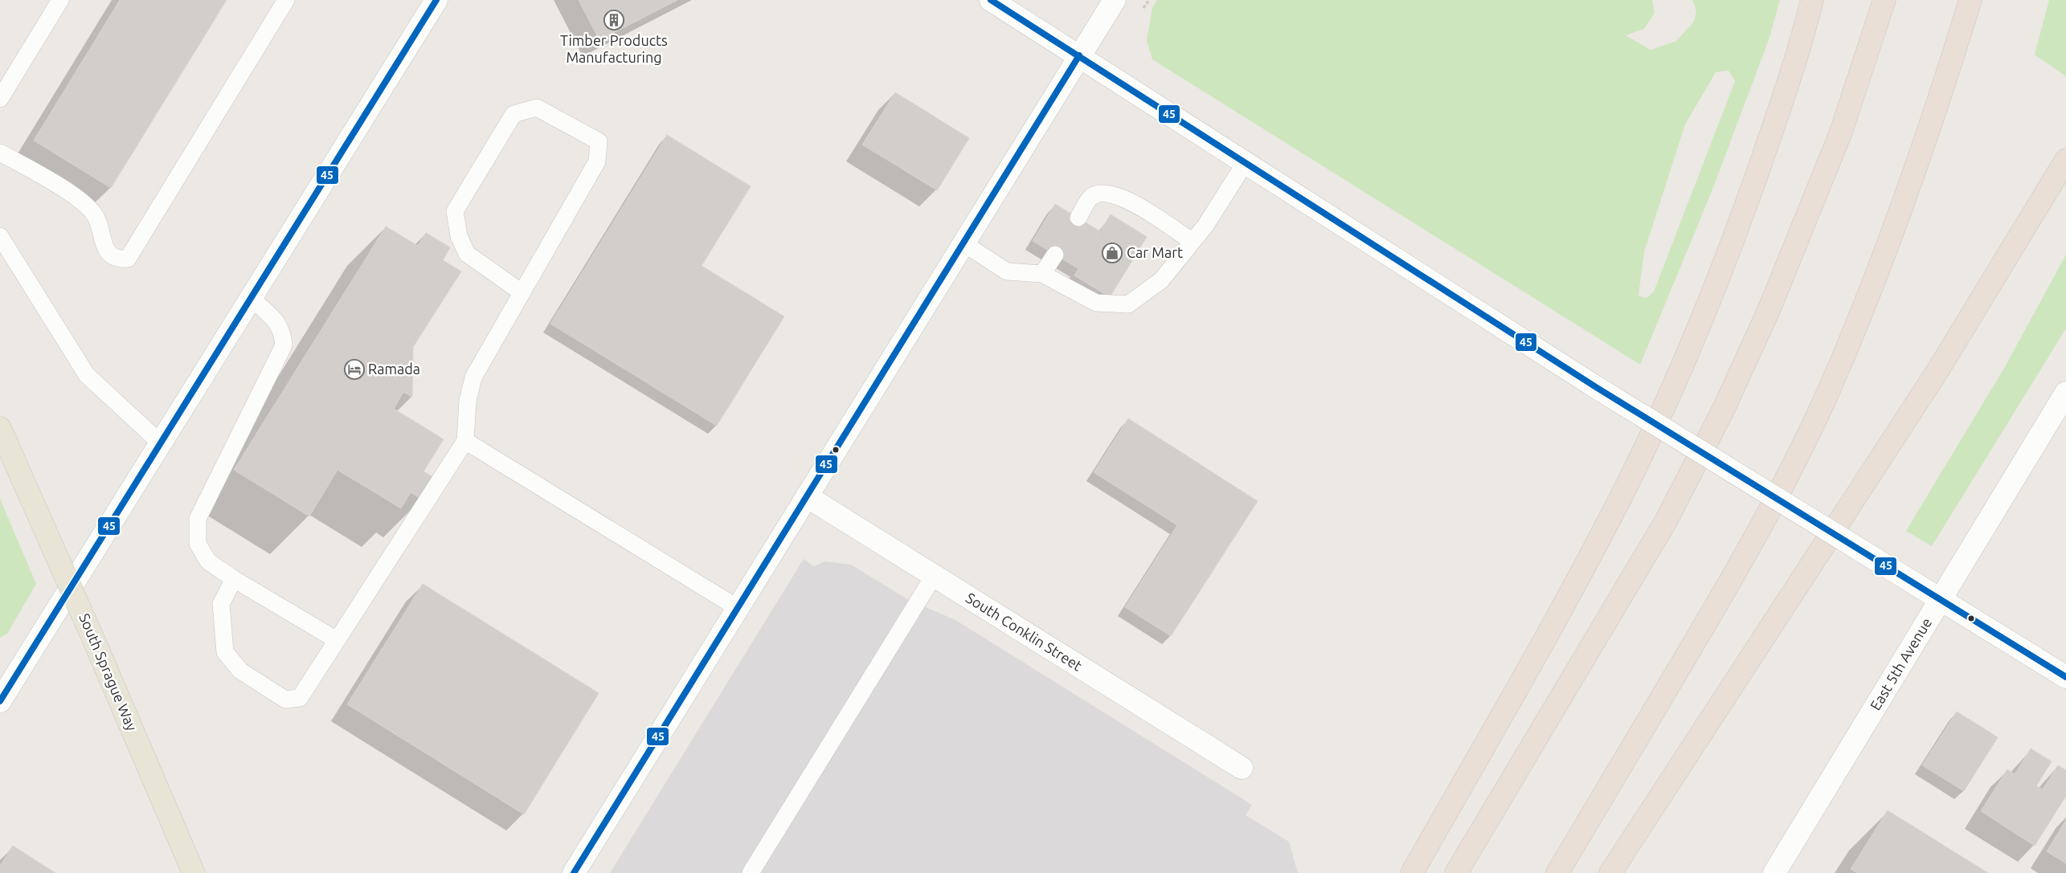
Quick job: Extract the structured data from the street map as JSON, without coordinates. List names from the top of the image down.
{
  "streets": {
    "main road": ["South Conklin Street", "East 5th Avenue", "South Sprague Way"]
  },
  "places": {
    "building": ["Timber Products Manufacturing"],
    "shop": ["Car Mart"],
    "hotel": ["Ramada"]
  },
  "lines": ["transit line 45"]
}
